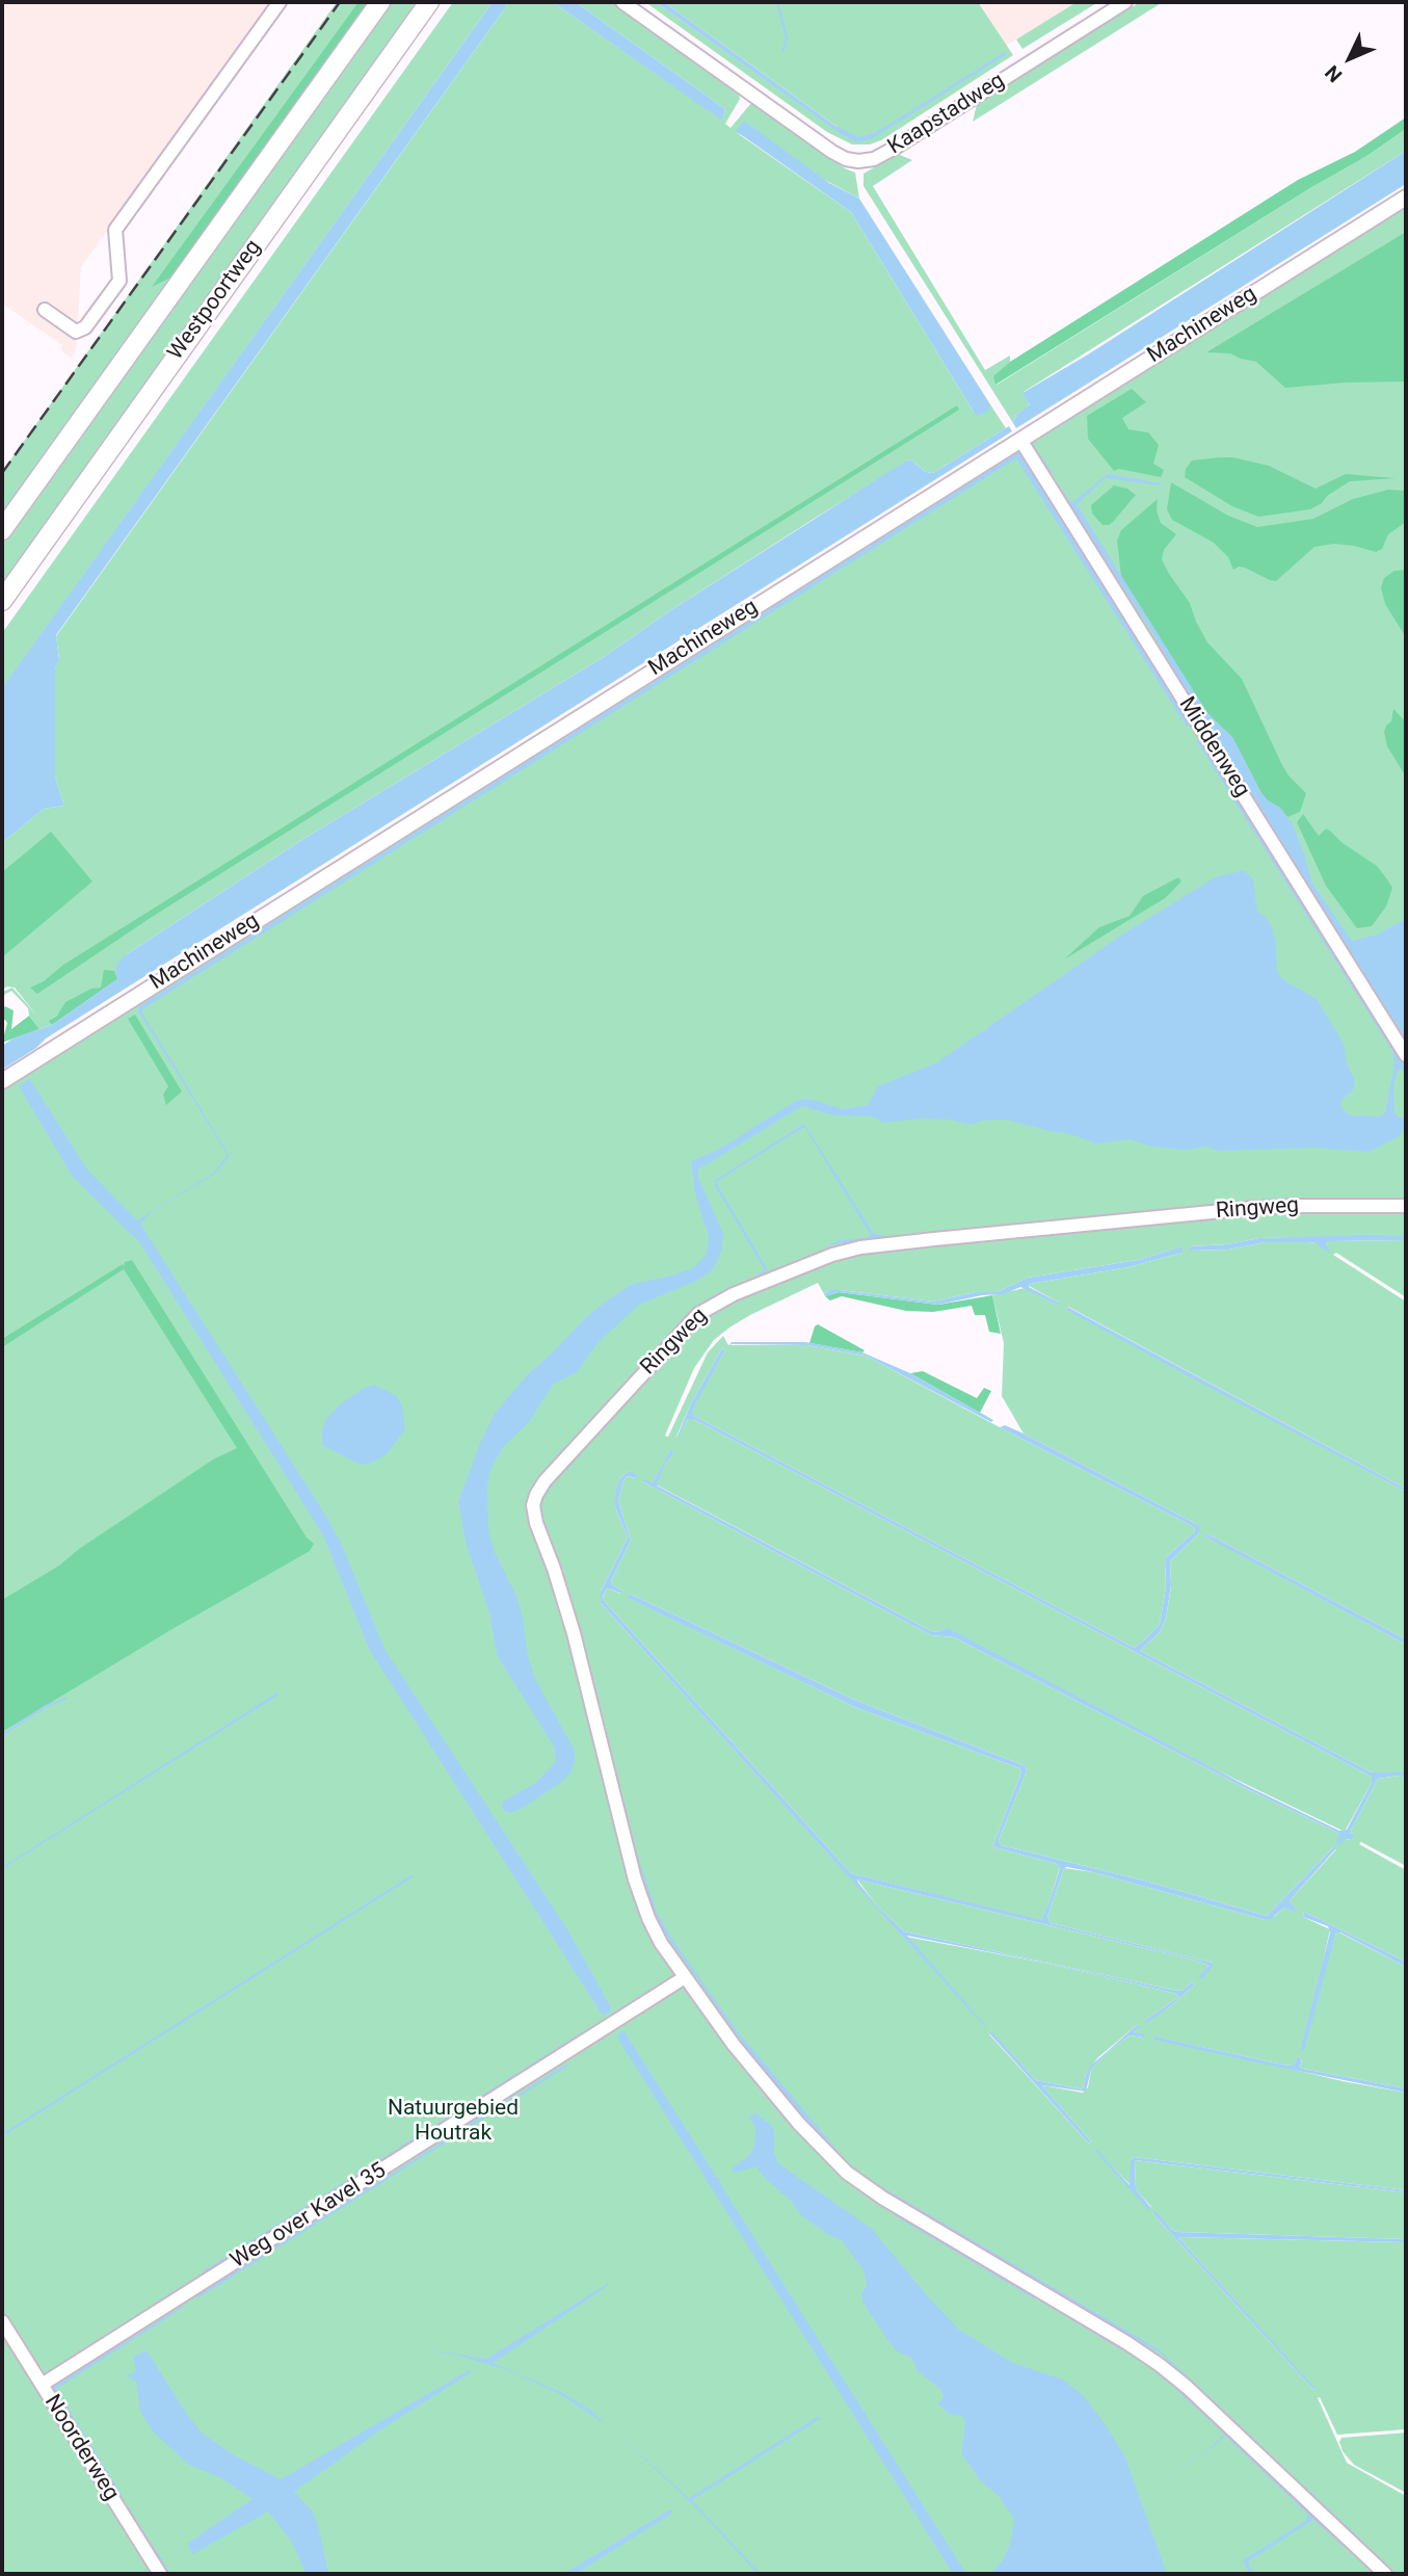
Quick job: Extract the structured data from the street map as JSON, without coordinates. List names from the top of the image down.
{
  "streets": {
    "main road": ["Westpoortweg"],
    "street": [
      "Kaapstadweg",
      "Machineweg",
      "Middenweg",
      "Ringweg",
      "Weg over Kavel 35",
      "Noorderweg"
    ]
  },
  "crossings": [
    ["Machineweg", "Middenweg"],
    ["Ringweg", "Weg over Kavel 35"],
    ["Weg over Kavel 35", "Noorderweg"]
  ],
  "parks": ["Natuurgebied Houtrak"],
  "north": "bottom left"
}
